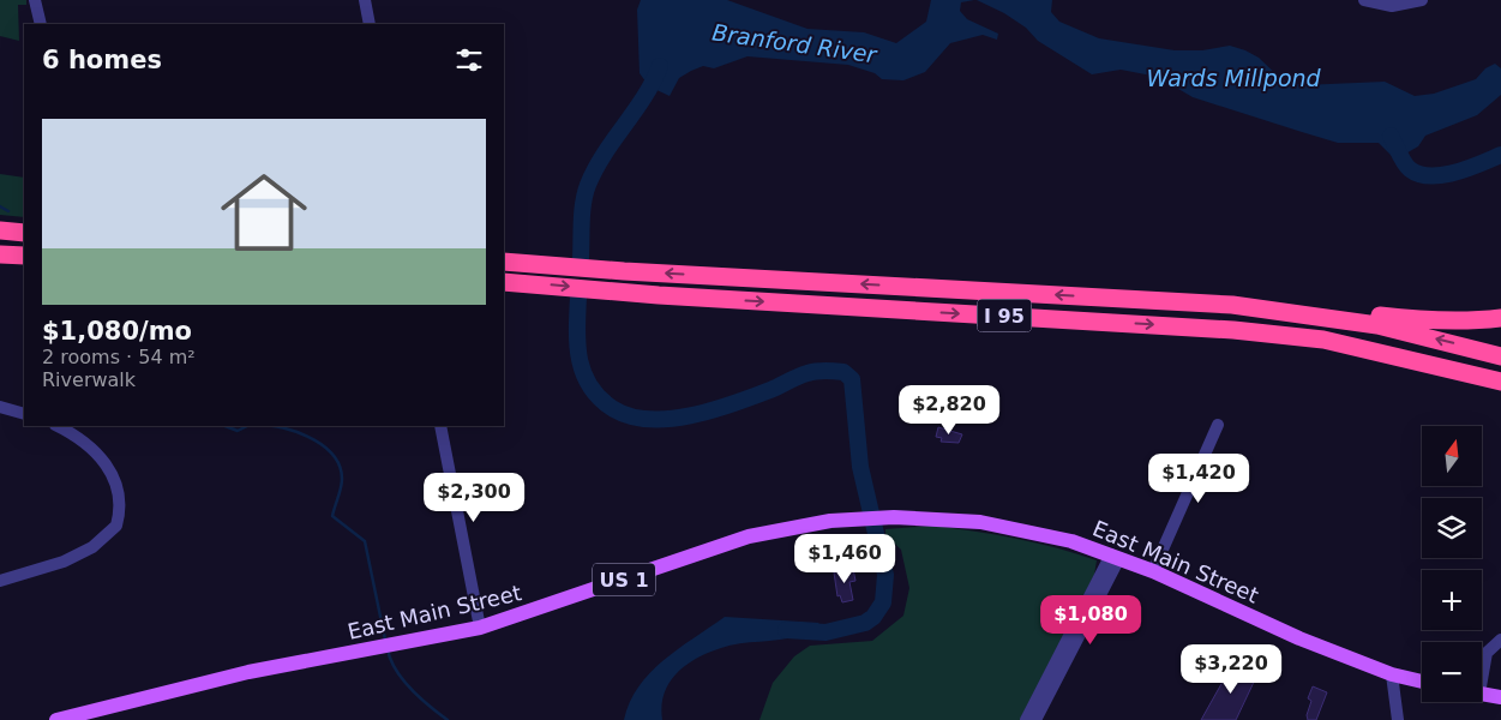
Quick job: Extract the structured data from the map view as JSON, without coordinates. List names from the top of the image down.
{
  "streets": {
    "highway": ["I 95"],
    "main road": ["East Main Street", "US 1"]
  },
  "water": ["Branford River", "Wards Millpond"],
  "north": "top",
  "page": {
    "heading": "6 homes",
    "list": [
      {
        "name": "$1,080/mo",
        "note": "2 rooms · 54 m² · Riverwalk"
      }
    ],
    "price": [
      "$2,820",
      "$1,420",
      "$2,300",
      "$1,460",
      "$1,080",
      "$3,220"
    ],
    "map_buttons": ["+", "−"]
  }
}
